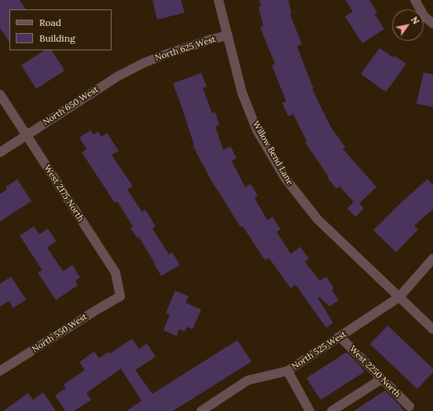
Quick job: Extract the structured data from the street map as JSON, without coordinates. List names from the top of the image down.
{
  "streets": {
    "street": [
      "North 625 West",
      "North 650 West",
      "Willow Bend Lane",
      "West 2175 North",
      "North 550 West",
      "North 525 West",
      "West 2250 North"
    ]
  },
  "crossings": [
    ["North 625 West", "North 650 West"],
    ["North 625 West", "Willow Bend Lane"],
    ["North 650 West", "West 2175 North"],
    ["Willow Bend Lane", "North 525 West"],
    ["West 2175 North", "North 550 West"],
    ["North 525 West", "West 2250 North"]
  ],
  "legend": ["Road", "Building"],
  "north": "top right"
}
